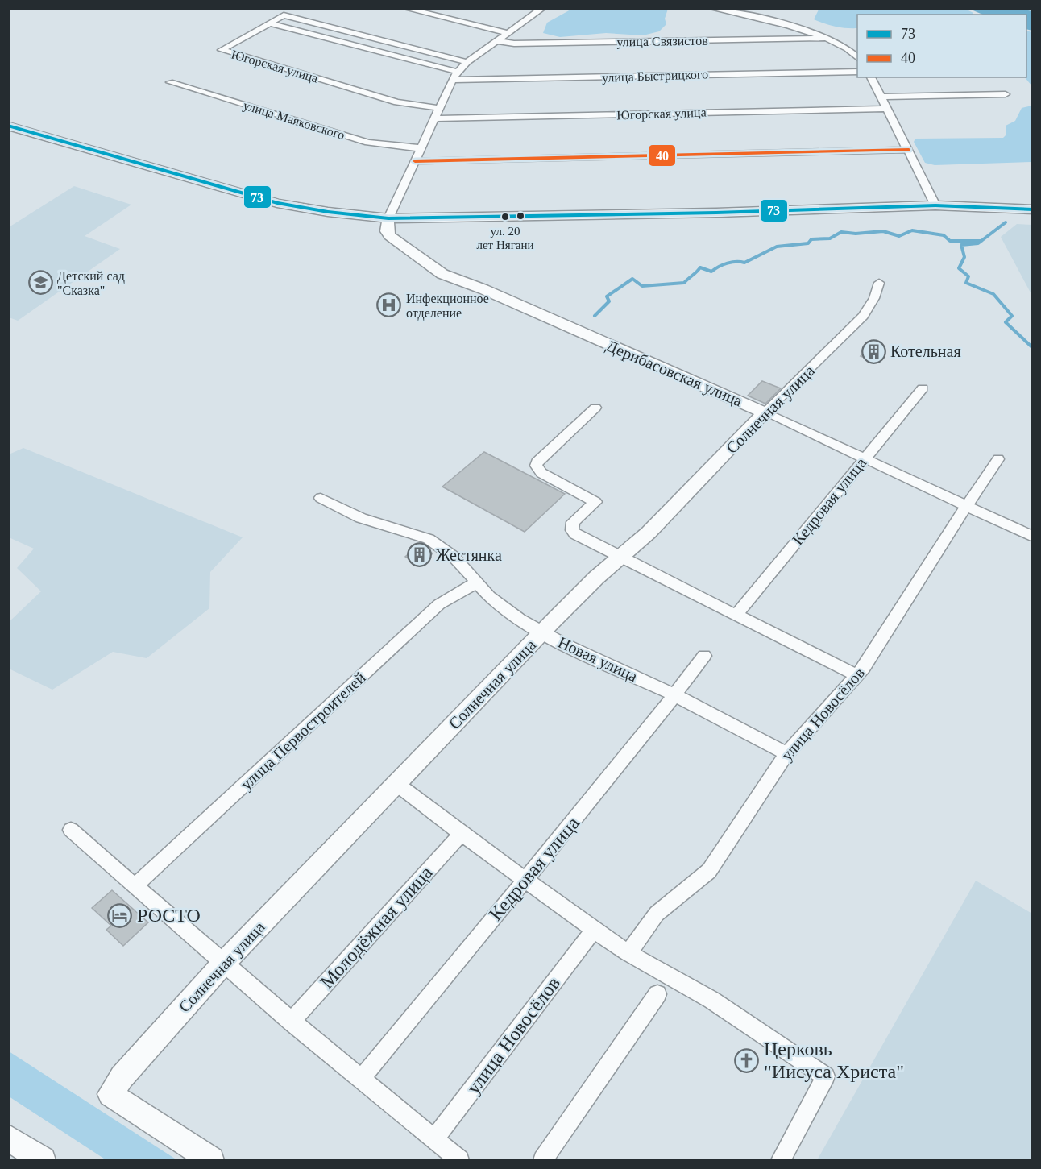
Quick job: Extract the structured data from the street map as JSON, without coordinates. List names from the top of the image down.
{
  "streets": {
    "street": [
      "улица Связистов",
      "Югорская улица",
      "улица Быстрицкого",
      "улица Маяковского",
      "Дерибасовская улица",
      "Солнечная улица",
      "Кедровая улица",
      "Новая улица",
      "улица Новосёлов",
      "улица Первостроителей",
      "Молодёжная улица"
    ]
  },
  "crossings": [
    ["Дерибасовская улица", "Солнечная улица"],
    ["Дерибасовская улица", "Кедровая улица"],
    ["Дерибасовская улица", "улица Новосёлов"],
    ["Солнечная улица", "Новая улица"],
    ["Кедровая улица", "Новая улица"],
    ["Новая улица", "улица Новосёлов"],
    ["Новая улица", "улица Первостроителей"]
  ],
  "places": {
    "other": ["ул. 20 лет Нягани"],
    "school or university": ["Детский сад \"Сказка\""],
    "hospital": ["Инфекционное отделение"],
    "building": ["Котельная", "Жестянка"],
    "hotel": ["РОСТО"],
    "church": ["Церковь \"Иисуса Христа\""]
  },
  "lines": ["transit line 73", "transit line 40"],
  "legend": ["73", "40"]
}
